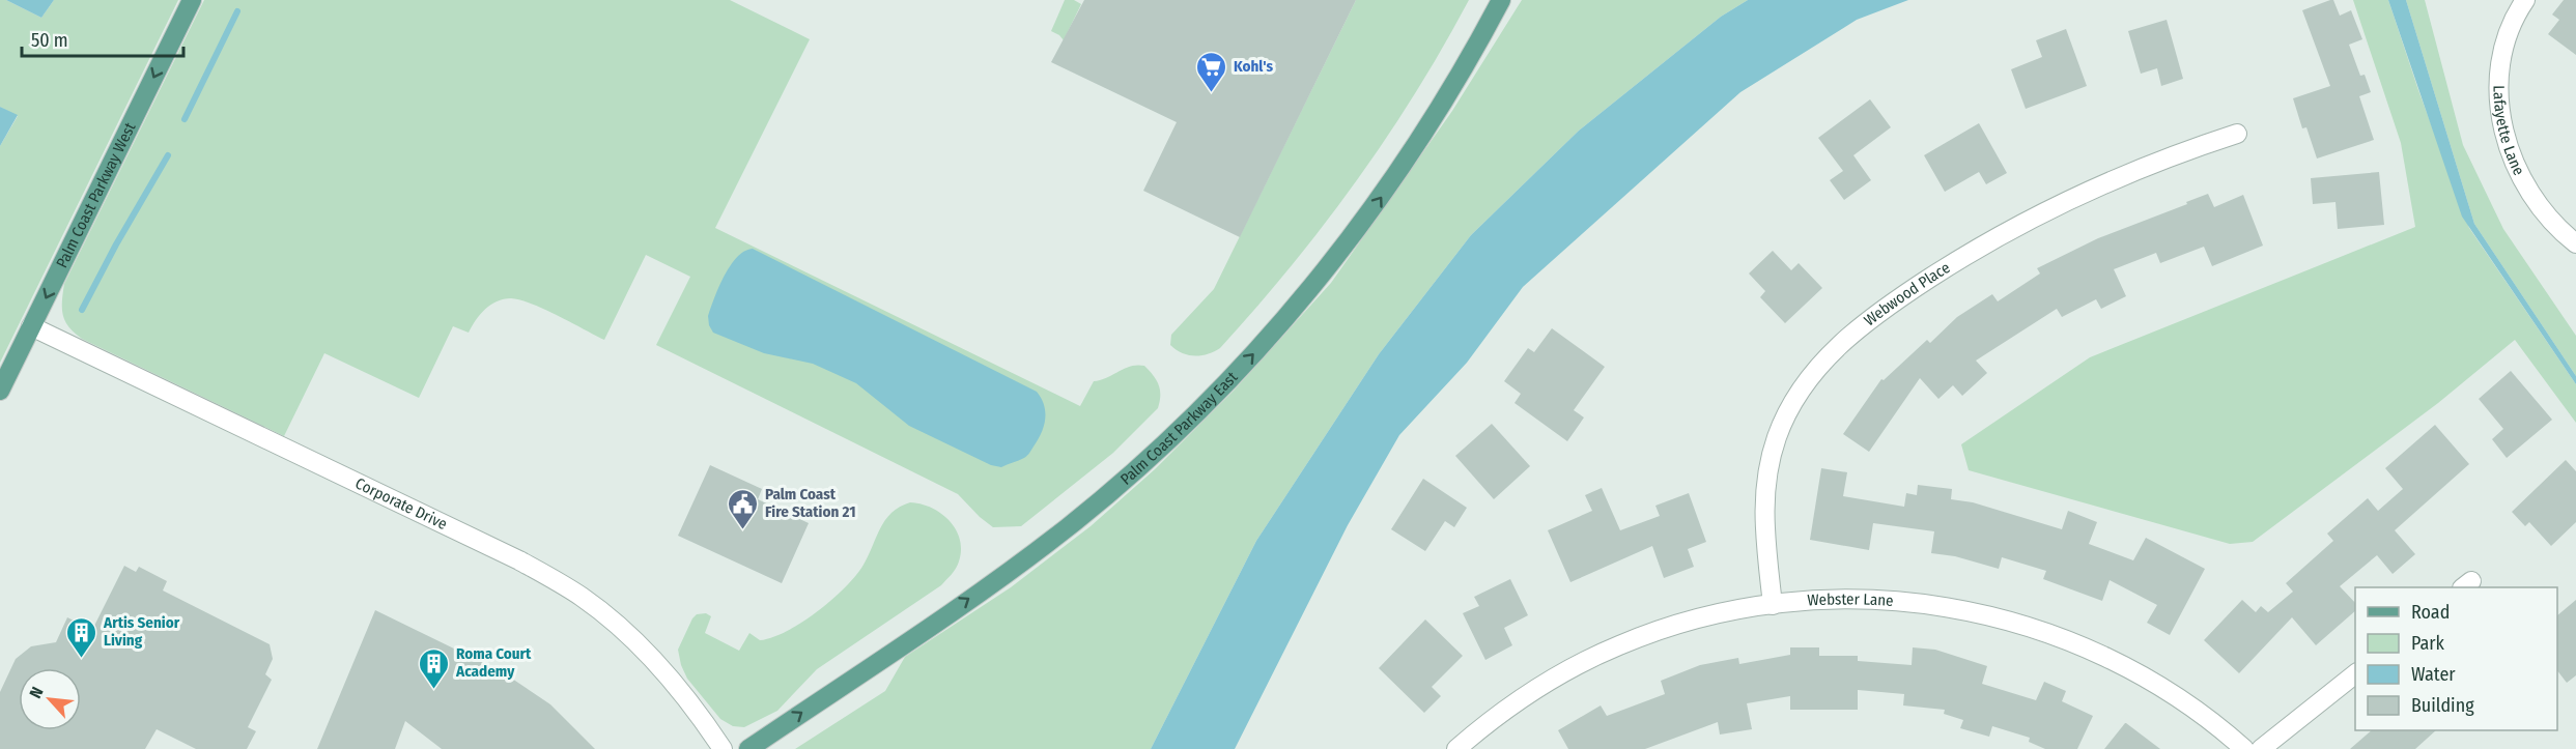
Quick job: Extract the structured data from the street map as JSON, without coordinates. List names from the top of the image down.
{
  "streets": {
    "main road": ["Palm Coast Parkway West", "Palm Coast Parkway East"],
    "street": [
      "Lafayette Lane",
      "Webwood Place",
      "Corporate Drive",
      "Webster Lane"
    ]
  },
  "crossings": [
    ["Palm Coast Parkway West", "Corporate Drive"],
    ["Webwood Place", "Webster Lane"]
  ],
  "one_way": ["Palm Coast Parkway West", "Palm Coast Parkway East"],
  "places": {
    "supermarket": ["Kohl's"],
    "public building": ["Palm Coast Fire Station 21"],
    "building": ["Artis Senior Living", "Roma Court Academy"]
  },
  "legend": [
    "Road",
    "Park",
    "Water",
    "Building"
  ],
  "scale_bar": "50 m",
  "north": "top left"
}
